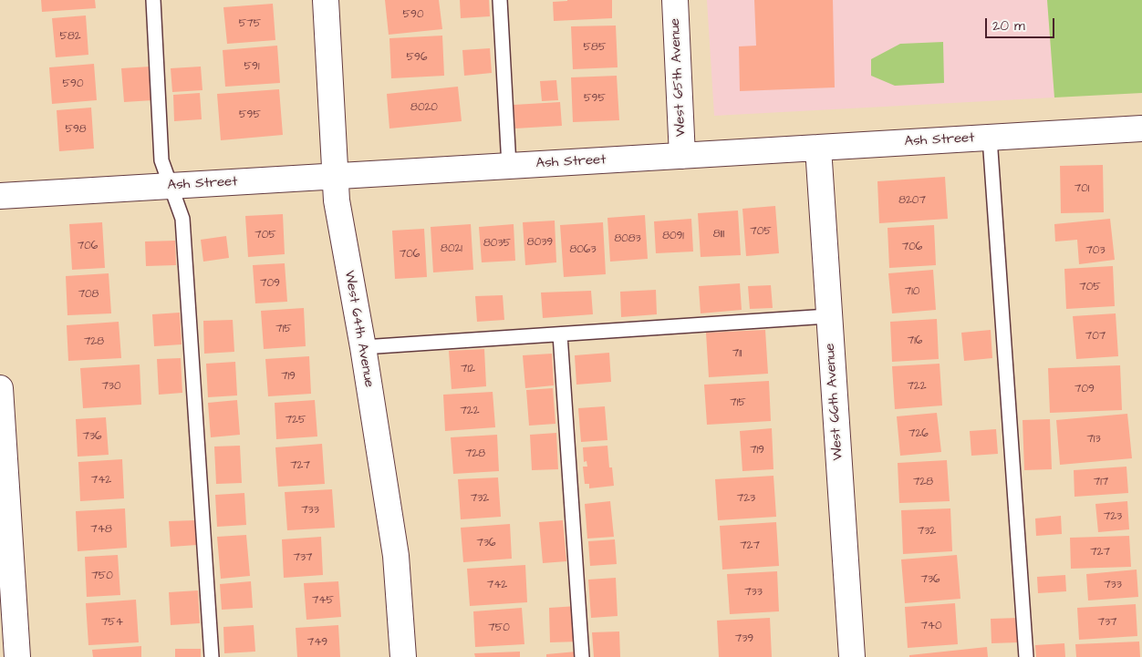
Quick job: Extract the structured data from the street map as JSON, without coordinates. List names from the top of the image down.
{
  "streets": {
    "street": [
      "West 65th Avenue",
      "Ash Street",
      "West 64th Avenue",
      "West 66th Avenue"
    ]
  },
  "crossings": [
    ["West 65th Avenue", "Ash Street"],
    ["Ash Street", "West 64th Avenue"],
    ["Ash Street", "West 66th Avenue"]
  ],
  "house_numbers": [
    "590",
    "575",
    "582",
    "585",
    "596",
    "591",
    "590",
    "595",
    "8020",
    "595",
    "598",
    "701",
    "8207",
    "705",
    "8111",
    "705",
    "8091",
    "8083",
    "8039",
    "8035",
    "706",
    "706",
    "8021",
    "8063",
    "703",
    "706",
    "709",
    "705",
    "710",
    "708",
    "715",
    "707",
    "716",
    "728",
    "711",
    "712",
    "719",
    "730",
    "722",
    "709",
    "715",
    "722",
    "725",
    "726",
    "736",
    "713",
    "719",
    "728",
    "727",
    "742",
    "728",
    "717",
    "732",
    "723",
    "733",
    "723",
    "748",
    "732",
    "736",
    "727",
    "727",
    "737",
    "750",
    "736",
    "742",
    "733",
    "733",
    "745",
    "754",
    "737",
    "740",
    "750",
    "739",
    "749"
  ],
  "scale_bar": "20 m"
}
